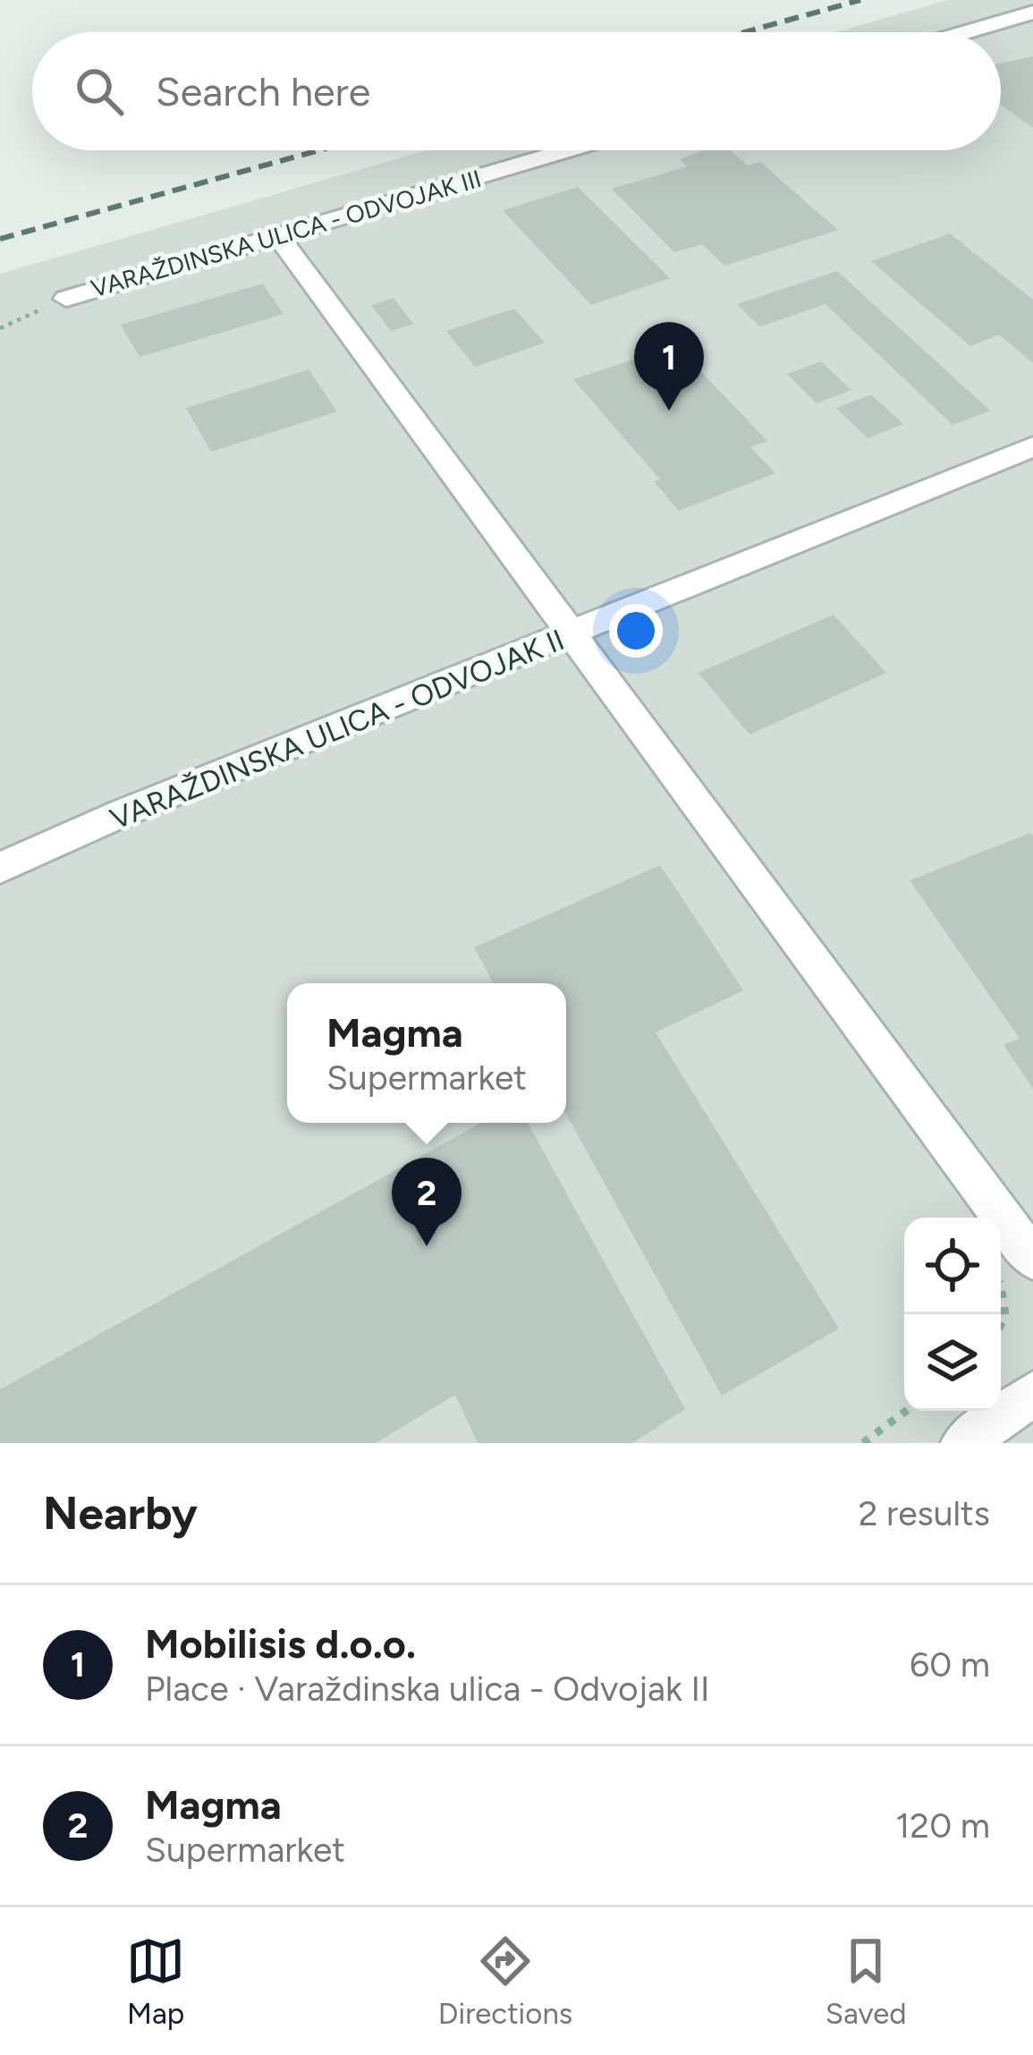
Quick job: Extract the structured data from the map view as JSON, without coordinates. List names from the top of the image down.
{
  "streets": {
    "street": ["VARAŽDINSKA ULICA - ODVOJAK III", "VARAŽDINSKA ULICA - ODVOJAK II"]
  },
  "page": {
    "search": "Search here",
    "pins": ["1", "2"],
    "popup": ["Magma", "Supermarket"],
    "heading": ["Nearby", "2 results"],
    "list": [
      {
        "mark": "1",
        "name": "Mobilisis d.o.o.",
        "note": "Place · Varaždinska ulica - Odvojak II",
        "value": "60 m"
      },
      {
        "mark": "2",
        "name": "Magma",
        "note": "Supermarket",
        "value": "120 m"
      }
    ],
    "nav": ["Map", "Directions", "Saved"]
  }
}
